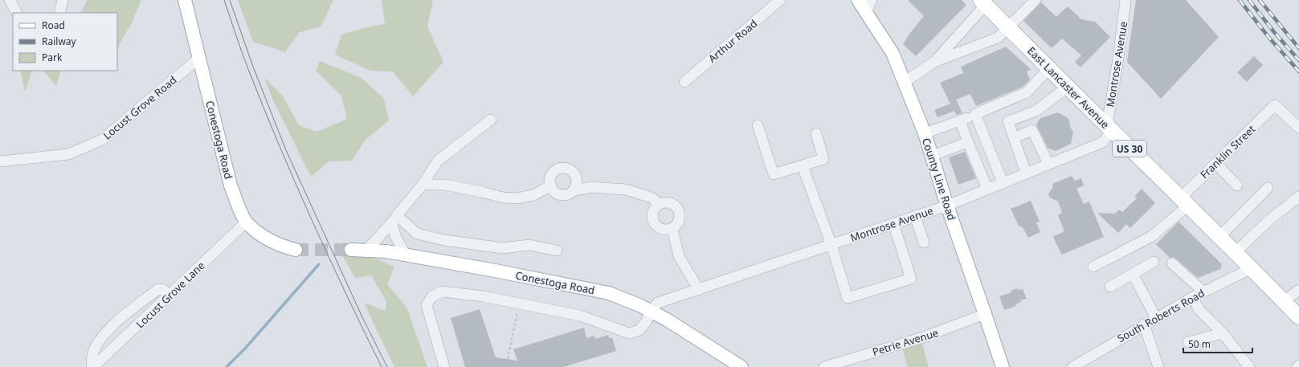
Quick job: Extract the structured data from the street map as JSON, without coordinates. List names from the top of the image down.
{
  "streets": {
    "highway": ["East Lancaster Avenue", "US 30"],
    "main road": ["Conestoga Road", "County Line Road"],
    "street": [
      "Arthur Road",
      "Montrose Avenue",
      "Locust Grove Road",
      "Franklin Street",
      "Locust Grove Lane",
      "South Roberts Road",
      "Petrie Avenue"
    ]
  },
  "crossings": [
    ["Montrose Avenue", "East Lancaster Avenue"],
    ["Montrose Avenue", "Conestoga Road"],
    ["Montrose Avenue", "County Line Road"],
    ["East Lancaster Avenue", "US 30"],
    ["East Lancaster Avenue", "Franklin Street"],
    ["East Lancaster Avenue", "South Roberts Road"],
    ["Locust Grove Road", "Conestoga Road"],
    ["Conestoga Road", "Locust Grove Lane"],
    ["US 30", "South Roberts Road"],
    ["County Line Road", "Petrie Avenue"]
  ],
  "legend": ["Road", "Railway", "Park"],
  "scale_bar": "50 m"
}
